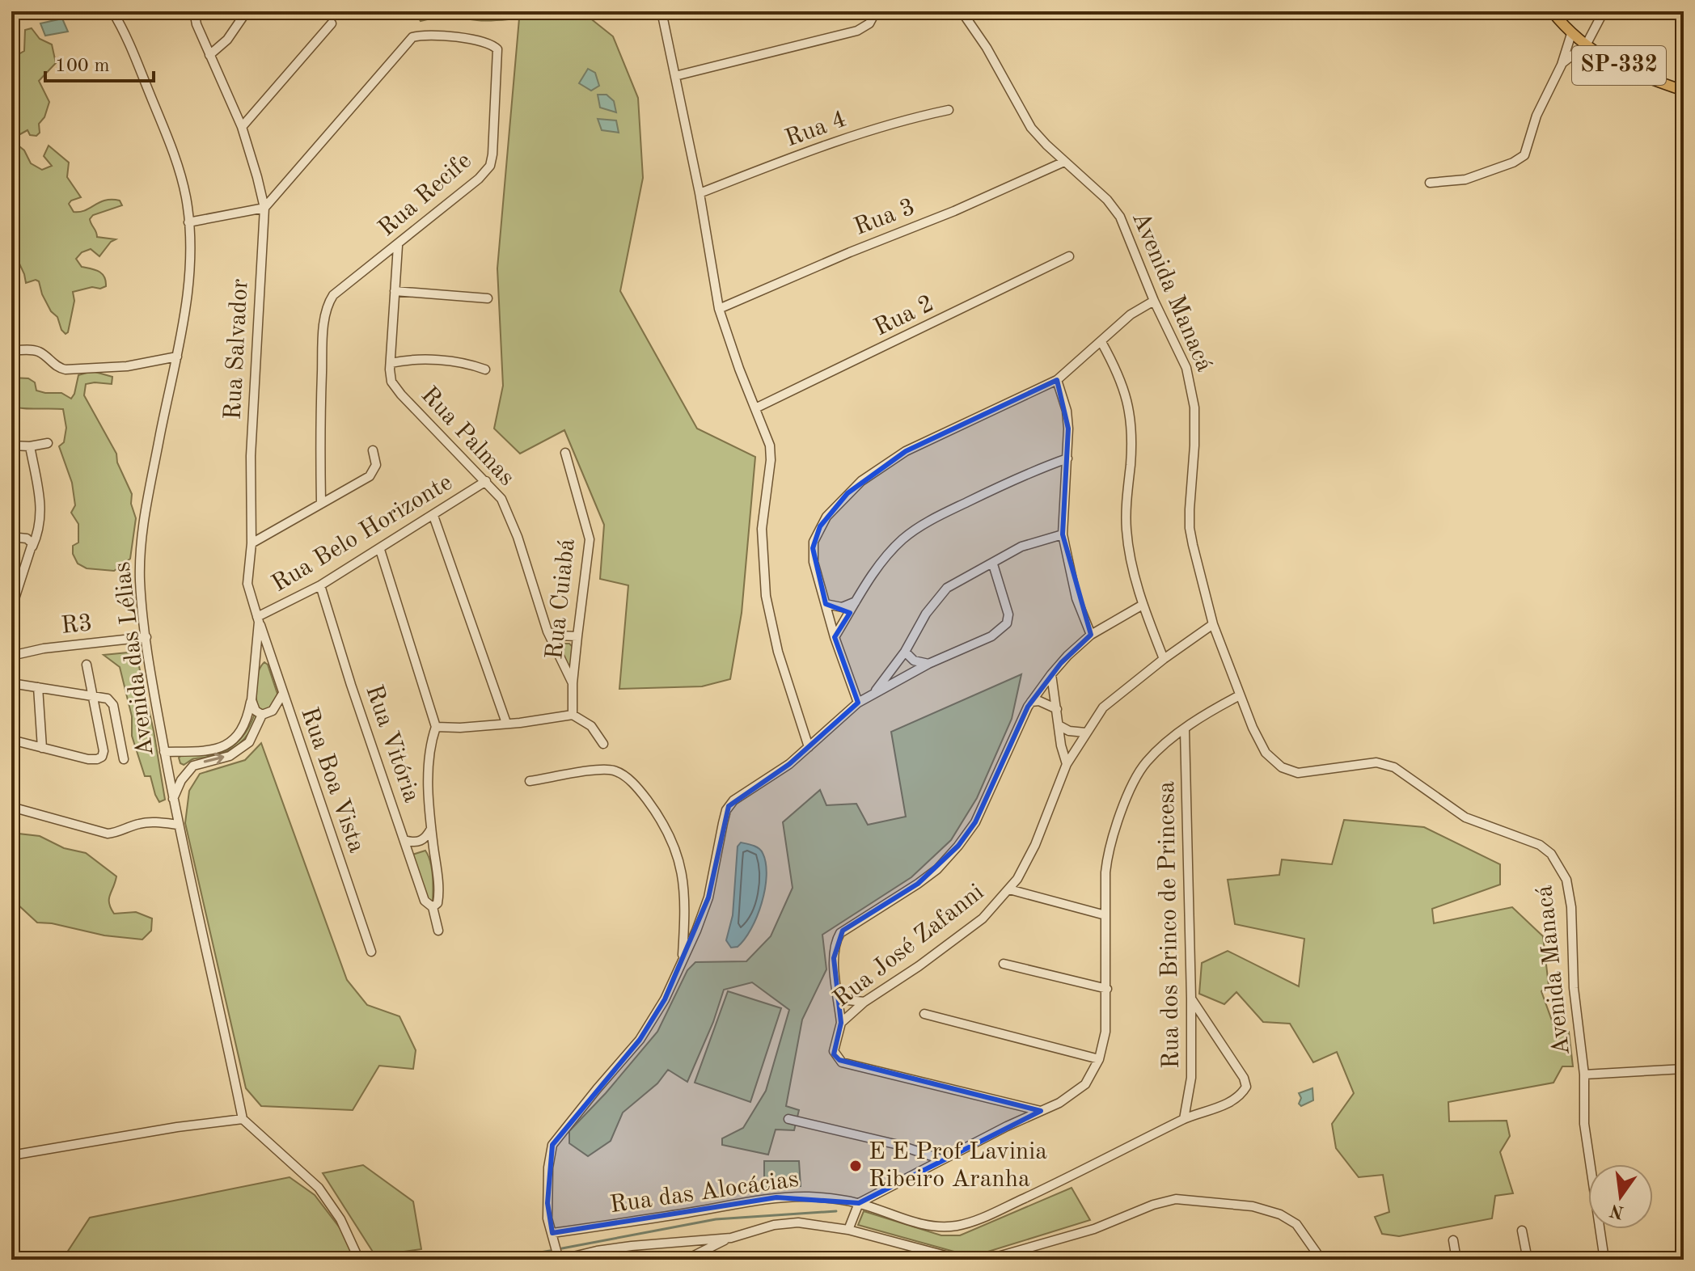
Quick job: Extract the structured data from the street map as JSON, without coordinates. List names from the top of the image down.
{
  "streets": {
    "main road": ["SP-332"],
    "street": [
      "Rua 4",
      "Rua Recife",
      "Rua 3",
      "Avenida Manacá",
      "Rua 2",
      "Rua Salvador",
      "Rua Palmas",
      "Rua Belo Horizonte",
      "Rua Cuiabá",
      "R3",
      "Avenida das Lélias",
      "Rua Vitória",
      "Rua Boa Vista",
      "Rua dos Brinco de Princesa",
      "Rua José Zafanni",
      "Rua das Alocácias"
    ]
  },
  "crossings": [
    ["Rua Recife", "Rua Salvador"],
    ["Rua Recife", "Rua Palmas"],
    ["Rua 3", "Avenida Manacá"],
    ["Avenida Manacá", "Rua José Zafanni"],
    ["Rua Salvador", "Rua Belo Horizonte"],
    ["Rua Salvador", "Avenida das Lélias"],
    ["Rua Salvador", "Rua Boa Vista"],
    ["Rua Palmas", "Rua Belo Horizonte"],
    ["Rua Palmas", "Rua Cuiabá"],
    ["Rua Belo Horizonte", "Rua Vitória"],
    ["Rua Belo Horizonte", "Rua Boa Vista"],
    ["R3", "Avenida das Lélias"],
    ["Rua dos Brinco de Princesa", "Rua das Alocácias"]
  ],
  "places": ["E E Prof Lavinia Ribeiro Aranha"],
  "scale_bar": "100 m",
  "north": "bottom"
}
